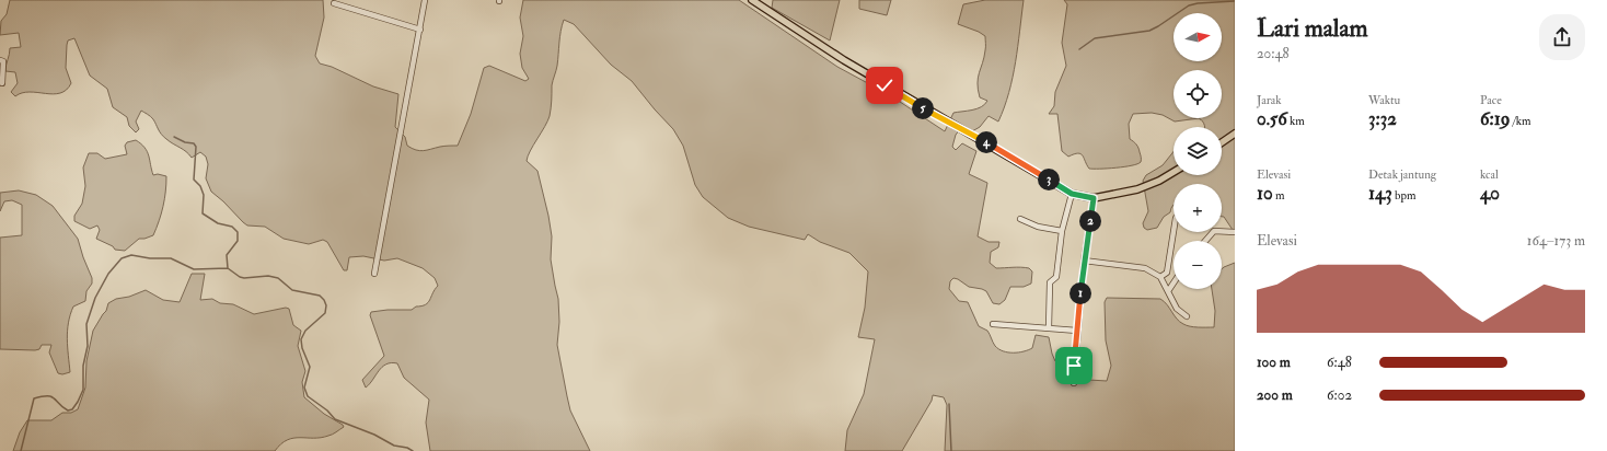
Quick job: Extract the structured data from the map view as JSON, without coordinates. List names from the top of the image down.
{
  "north": "right",
  "page": {
    "heading": ["Lari malam", "20:48"],
    "map_buttons": ["+", "−"],
    "stats": [
      ["Jarak", "0.56 km"],
      ["Waktu", "3:32"],
      ["Pace", "6:19 /km"],
      ["Elevasi", "10 m"],
      ["Detak jantung", "143 bpm"],
      ["kcal", "40"]
    ],
    "pins": [
      "5",
      "4",
      "3",
      "2",
      "1"
    ],
    "chart": ["Elevasi", "164–173 m"],
    "list": [
      {
        "name": "100 m",
        "note": "6:48"
      },
      {
        "name": "200 m",
        "note": "6:02"
      }
    ]
  }
}
